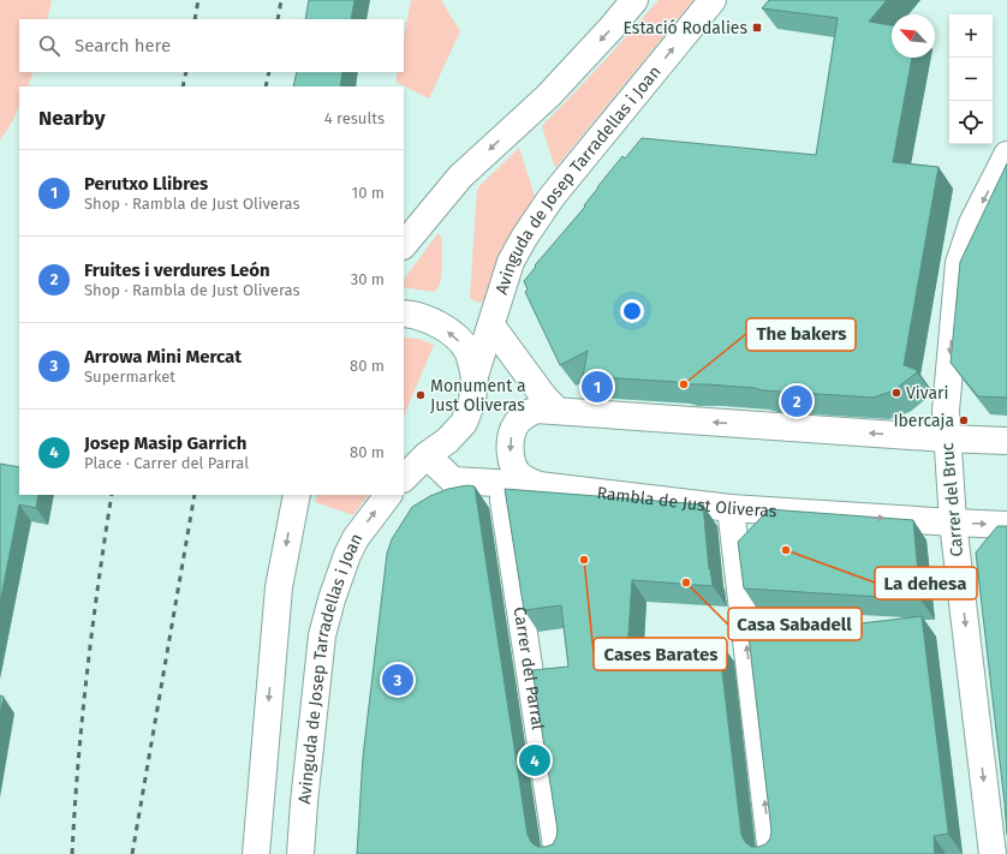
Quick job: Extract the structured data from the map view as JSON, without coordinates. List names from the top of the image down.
{
  "streets": {
    "street": [
      "Avinguda de Josep Tarradellas i Joan",
      "Carrer del Bruc",
      "Rambla de Just Oliveras",
      "Carrer del Parral"
    ]
  },
  "crossings": [
    ["Avinguda de Josep Tarradellas i Joan", "Rambla de Just Oliveras"],
    ["Carrer del Bruc", "Rambla de Just Oliveras"],
    ["Rambla de Just Oliveras", "Carrer del Parral"]
  ],
  "places": {
    "transit": ["Estació Rodalies"],
    "other": [
      "The bakers",
      "Vivari",
      "Monument a Just Oliveras",
      "Ibercaja",
      "La dehesa",
      "Cases Barates",
      "Casa Sabadell"
    ]
  },
  "north": "top left",
  "page": {
    "map_buttons": ["+", "−"],
    "search": "Search here",
    "heading": ["Nearby", "4 results"],
    "list": [
      {
        "mark": "1",
        "name": "Perutxo Llibres",
        "note": "Shop · Rambla de Just Oliveras",
        "value": "10 m"
      },
      {
        "mark": "2",
        "name": "Fruites i verdures León",
        "note": "Shop · Rambla de Just Oliveras",
        "value": "30 m"
      },
      {
        "mark": "3",
        "name": "Arrowa Mini Mercat",
        "note": "Supermarket",
        "value": "80 m"
      },
      {
        "mark": "4",
        "name": "Josep Masip Garrich",
        "note": "Place · Carrer del Parral",
        "value": "80 m"
      }
    ],
    "pins": [
      "1",
      "2",
      "3",
      "4"
    ]
  }
}
